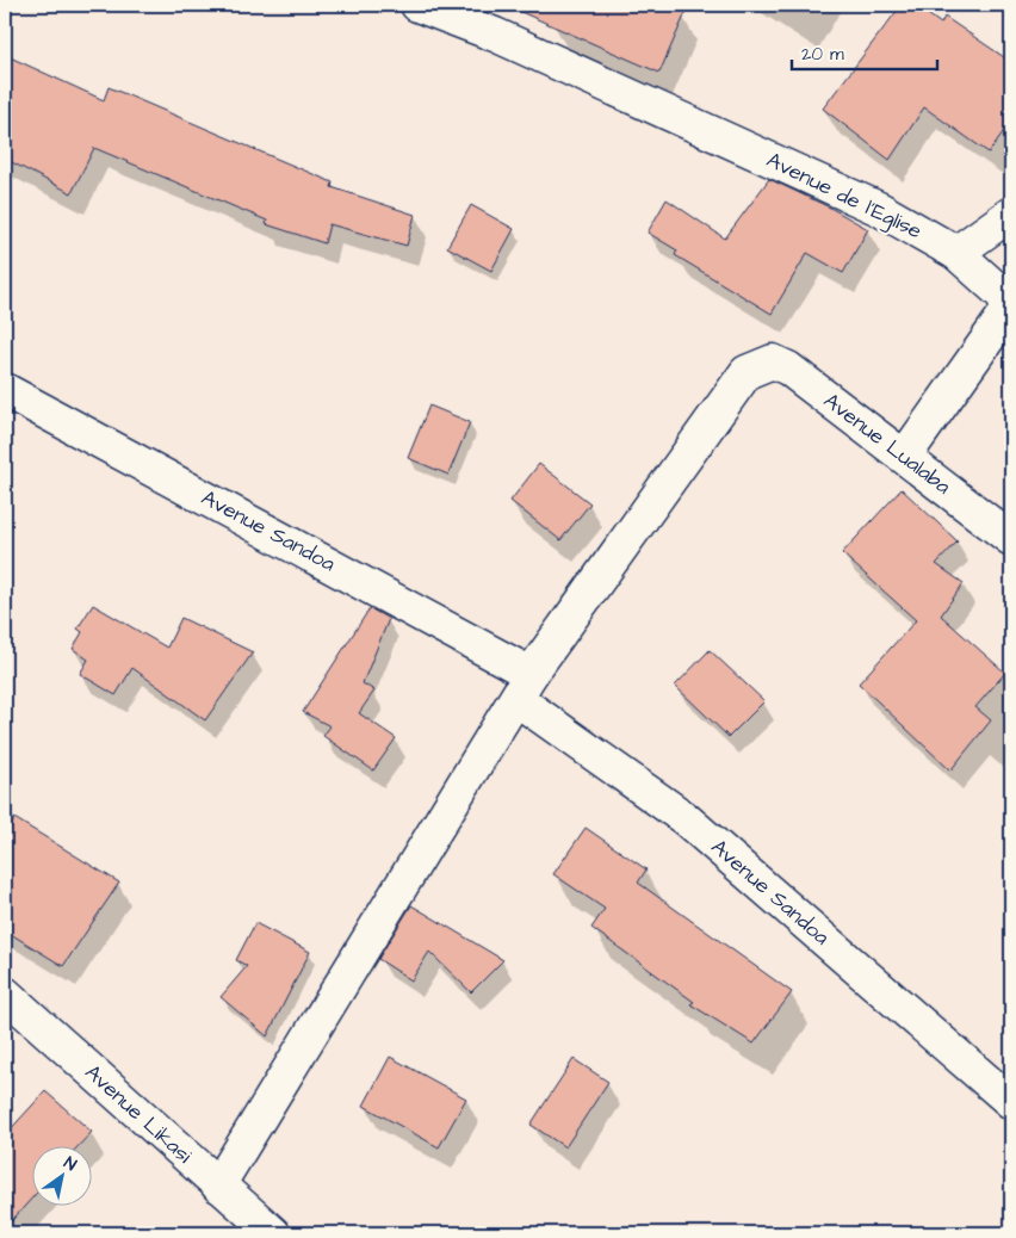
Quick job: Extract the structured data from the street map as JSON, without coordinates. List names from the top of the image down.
{
  "streets": {
    "street": [
      "Avenue de l'Eglise",
      "Avenue Lualaba",
      "Avenue Sandoa",
      "Avenue Likasi"
    ]
  },
  "crossings": [
    ["Avenue de l'Eglise", "Avenue Lualaba"],
    ["Avenue Lualaba", "Avenue Sandoa"]
  ],
  "scale_bar": "20 m",
  "north": "top right"
}
